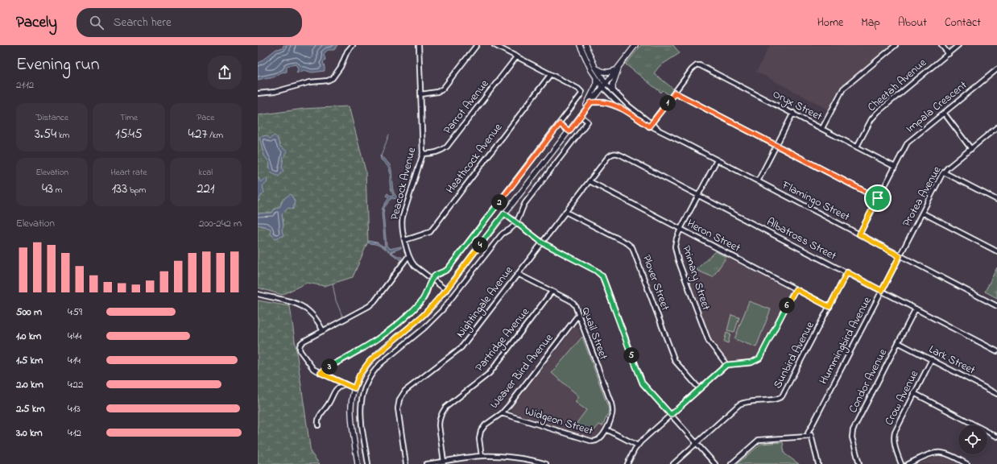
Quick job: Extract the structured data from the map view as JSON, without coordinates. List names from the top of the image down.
{
  "streets": {
    "street": [
      "Cheetah Avenue",
      "Oryx Street",
      "Parrot Avenue",
      "Impala Crescent",
      "Heathcock Avenue",
      "Peacock Avenue",
      "Protea Avenue",
      "Flamingo Street",
      "Heron Street",
      "Albatross Street",
      "Primary Street",
      "Plover Street",
      "Nightingale Avenue",
      "Quail Street",
      "Partridge Avenue",
      "Hummingbird Avenue",
      "Sunbird Avenue",
      "Lark Street",
      "Weaver Bird Avenue",
      "Condor Avenue",
      "Crow Avenue",
      "Widgeon Street"
    ]
  },
  "crossings": [
    ["Cheetah Avenue", "Oryx Street"],
    ["Oryx Street", "Impala Crescent"],
    ["Parrot Avenue", "Peacock Avenue"],
    ["Impala Crescent", "Flamingo Street"],
    ["Heathcock Avenue", "Peacock Avenue"],
    ["Protea Avenue", "Flamingo Street"],
    ["Protea Avenue", "Hummingbird Avenue"],
    ["Flamingo Street", "Primary Street"],
    ["Flamingo Street", "Hummingbird Avenue"],
    ["Heron Street", "Primary Street"],
    ["Heron Street", "Nightingale Avenue"],
    ["Heron Street", "Sunbird Avenue"],
    ["Albatross Street", "Primary Street"],
    ["Albatross Street", "Nightingale Avenue"],
    ["Albatross Street", "Hummingbird Avenue"],
    ["Albatross Street", "Sunbird Avenue"],
    ["Albatross Street", "Condor Avenue"],
    ["Plover Street", "Nightingale Avenue"],
    ["Nightingale Avenue", "Quail Street"],
    ["Quail Street", "Partridge Avenue"],
    ["Quail Street", "Weaver Bird Avenue"],
    ["Quail Street", "Widgeon Street"],
    ["Lark Street", "Condor Avenue"],
    ["Lark Street", "Crow Avenue"],
    ["Weaver Bird Avenue", "Widgeon Street"]
  ],
  "page": {
    "header": "Pacely",
    "search": "Search here",
    "nav": [
      "Home",
      "Map",
      "About",
      "Contact"
    ],
    "heading": ["Evening run", "21:12"],
    "pins": [
      "1",
      "2",
      "4",
      "6",
      "5",
      "3"
    ],
    "stats": [
      ["Distance", "3.54 km"],
      ["Time", "15:45"],
      ["Pace", "4:27 /km"],
      ["Elevation", "43 m"],
      ["Heart rate", "133 bpm"],
      ["kcal", "221"]
    ],
    "chart": ["Elevation", "200–242 m"],
    "list": [
      {
        "name": "500 m",
        "note": "4:59"
      },
      {
        "name": "1.0 km",
        "note": "4:44"
      },
      {
        "name": "1.5 km",
        "note": "4:14"
      },
      {
        "name": "2.0 km",
        "note": "4:22"
      },
      {
        "name": "2.5 km",
        "note": "4:13"
      },
      {
        "name": "3.0 km",
        "note": "4:12"
      }
    ]
  }
}
